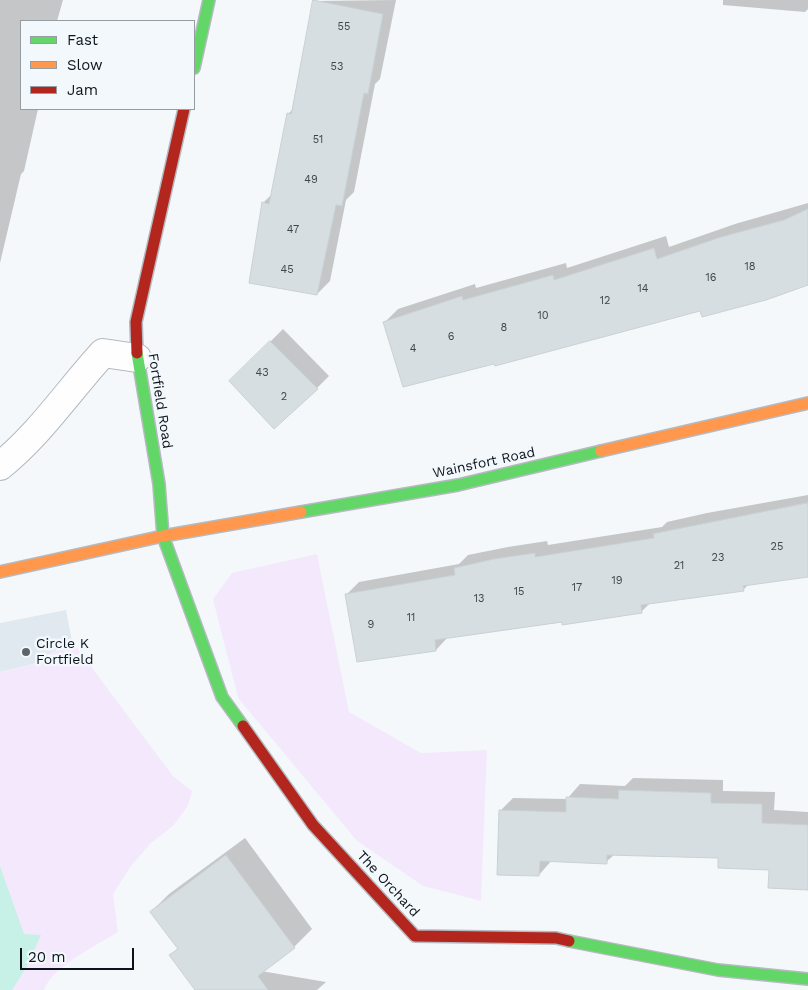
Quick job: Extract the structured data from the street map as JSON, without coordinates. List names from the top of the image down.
{
  "streets": {
    "street": ["Fortfield Road", "Wainsfort Road", "The Orchard"]
  },
  "crossings": [
    ["Fortfield Road", "Wainsfort Road"],
    ["Fortfield Road", "The Orchard"],
    ["Wainsfort Road", "The Orchard"]
  ],
  "places": ["Circle K Fortfield"],
  "house_numbers": [
    "55",
    "53",
    "51",
    "49",
    "47",
    "18",
    "45",
    "16",
    "14",
    "12",
    "10",
    "8",
    "6",
    "4",
    "43",
    "2",
    "25",
    "23",
    "21",
    "19",
    "17",
    "15",
    "13",
    "11",
    "9"
  ],
  "legend": ["Fast", "Slow", "Jam"],
  "scale_bar": "20 m"
}
